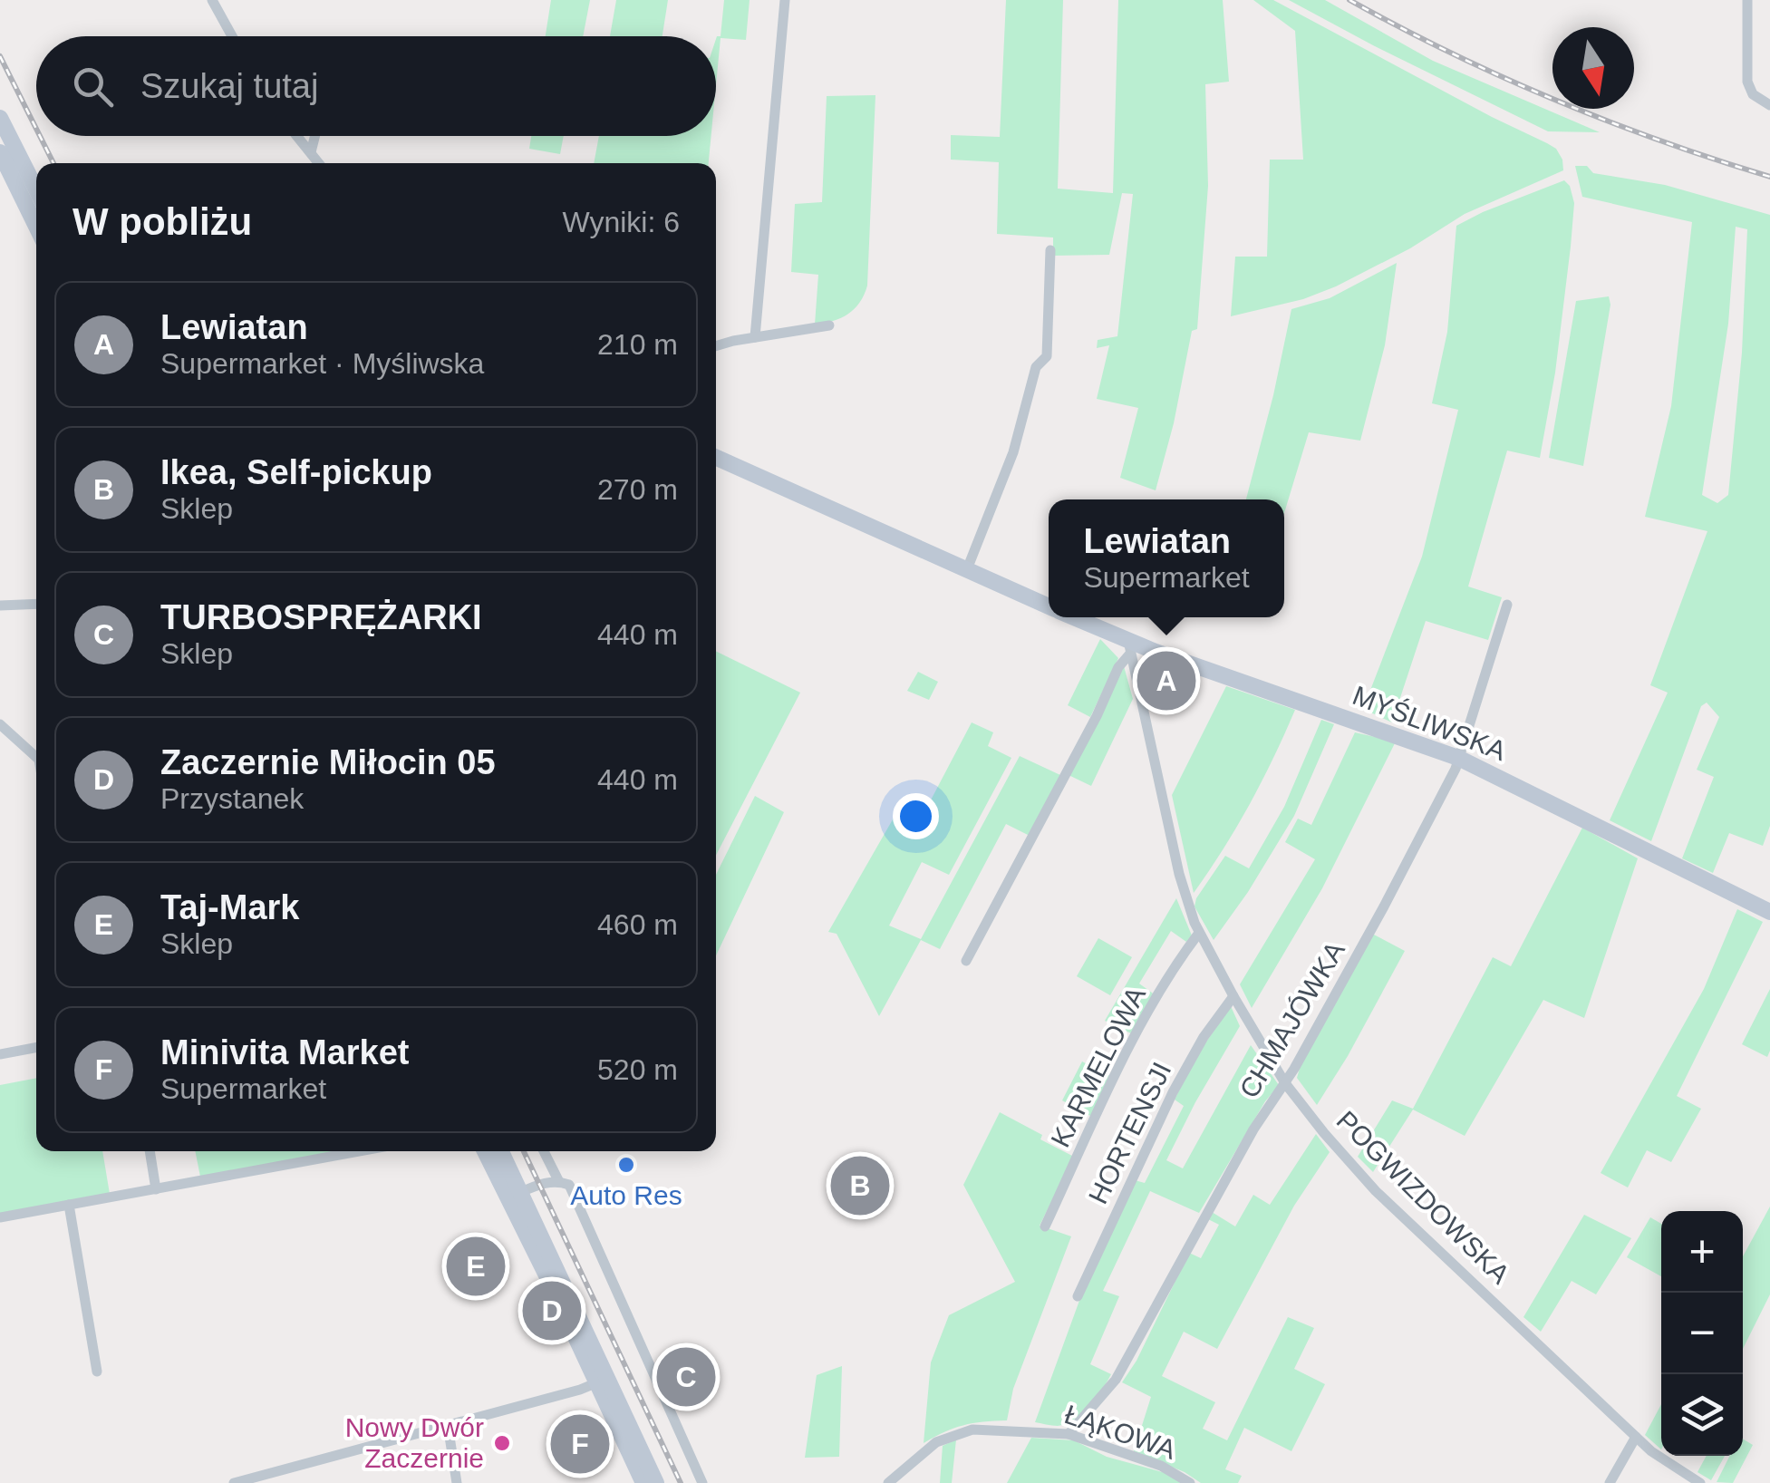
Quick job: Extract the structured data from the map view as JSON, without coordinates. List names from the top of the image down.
{
  "streets": {
    "street": [
      "MYŚLIWSKA",
      "CHMAJÓWKA",
      "KARMELOWA",
      "HORTENSJI",
      "POGWIZDOWSKA",
      "ŁĄKOWA"
    ]
  },
  "crossings": [
    ["MYŚLIWSKA", "CHMAJÓWKA"],
    ["MYŚLIWSKA", "POGWIZDOWSKA"],
    ["CHMAJÓWKA", "POGWIZDOWSKA"],
    ["CHMAJÓWKA", "ŁĄKOWA"],
    ["KARMELOWA", "POGWIZDOWSKA"],
    ["HORTENSJI", "POGWIZDOWSKA"]
  ],
  "places": ["Auto Res", "Nowy Dwór Zaczernie"],
  "north": "bottom",
  "page": {
    "search": "Szukaj tutaj",
    "heading": ["W pobliżu", "Wyniki: 6"],
    "list": [
      {
        "mark": "A",
        "name": "Lewiatan",
        "note": "Supermarket · Myśliwska",
        "value": "210 m"
      },
      {
        "mark": "B",
        "name": "Ikea, Self-pickup",
        "note": "Sklep",
        "value": "270 m"
      },
      {
        "mark": "C",
        "name": "TURBOSPRĘŻARKI",
        "note": "Sklep",
        "value": "440 m"
      },
      {
        "mark": "D",
        "name": "Zaczernie Miłocin 05",
        "note": "Przystanek",
        "value": "440 m"
      },
      {
        "mark": "E",
        "name": "Taj-Mark",
        "note": "Sklep",
        "value": "460 m"
      },
      {
        "mark": "F",
        "name": "Minivita Market",
        "note": "Supermarket",
        "value": "520 m"
      }
    ],
    "popup": ["Lewiatan", "Supermarket"],
    "pins": [
      "A",
      "B",
      "E",
      "D",
      "C",
      "F"
    ],
    "map_buttons": ["+", "−"]
  }
}
